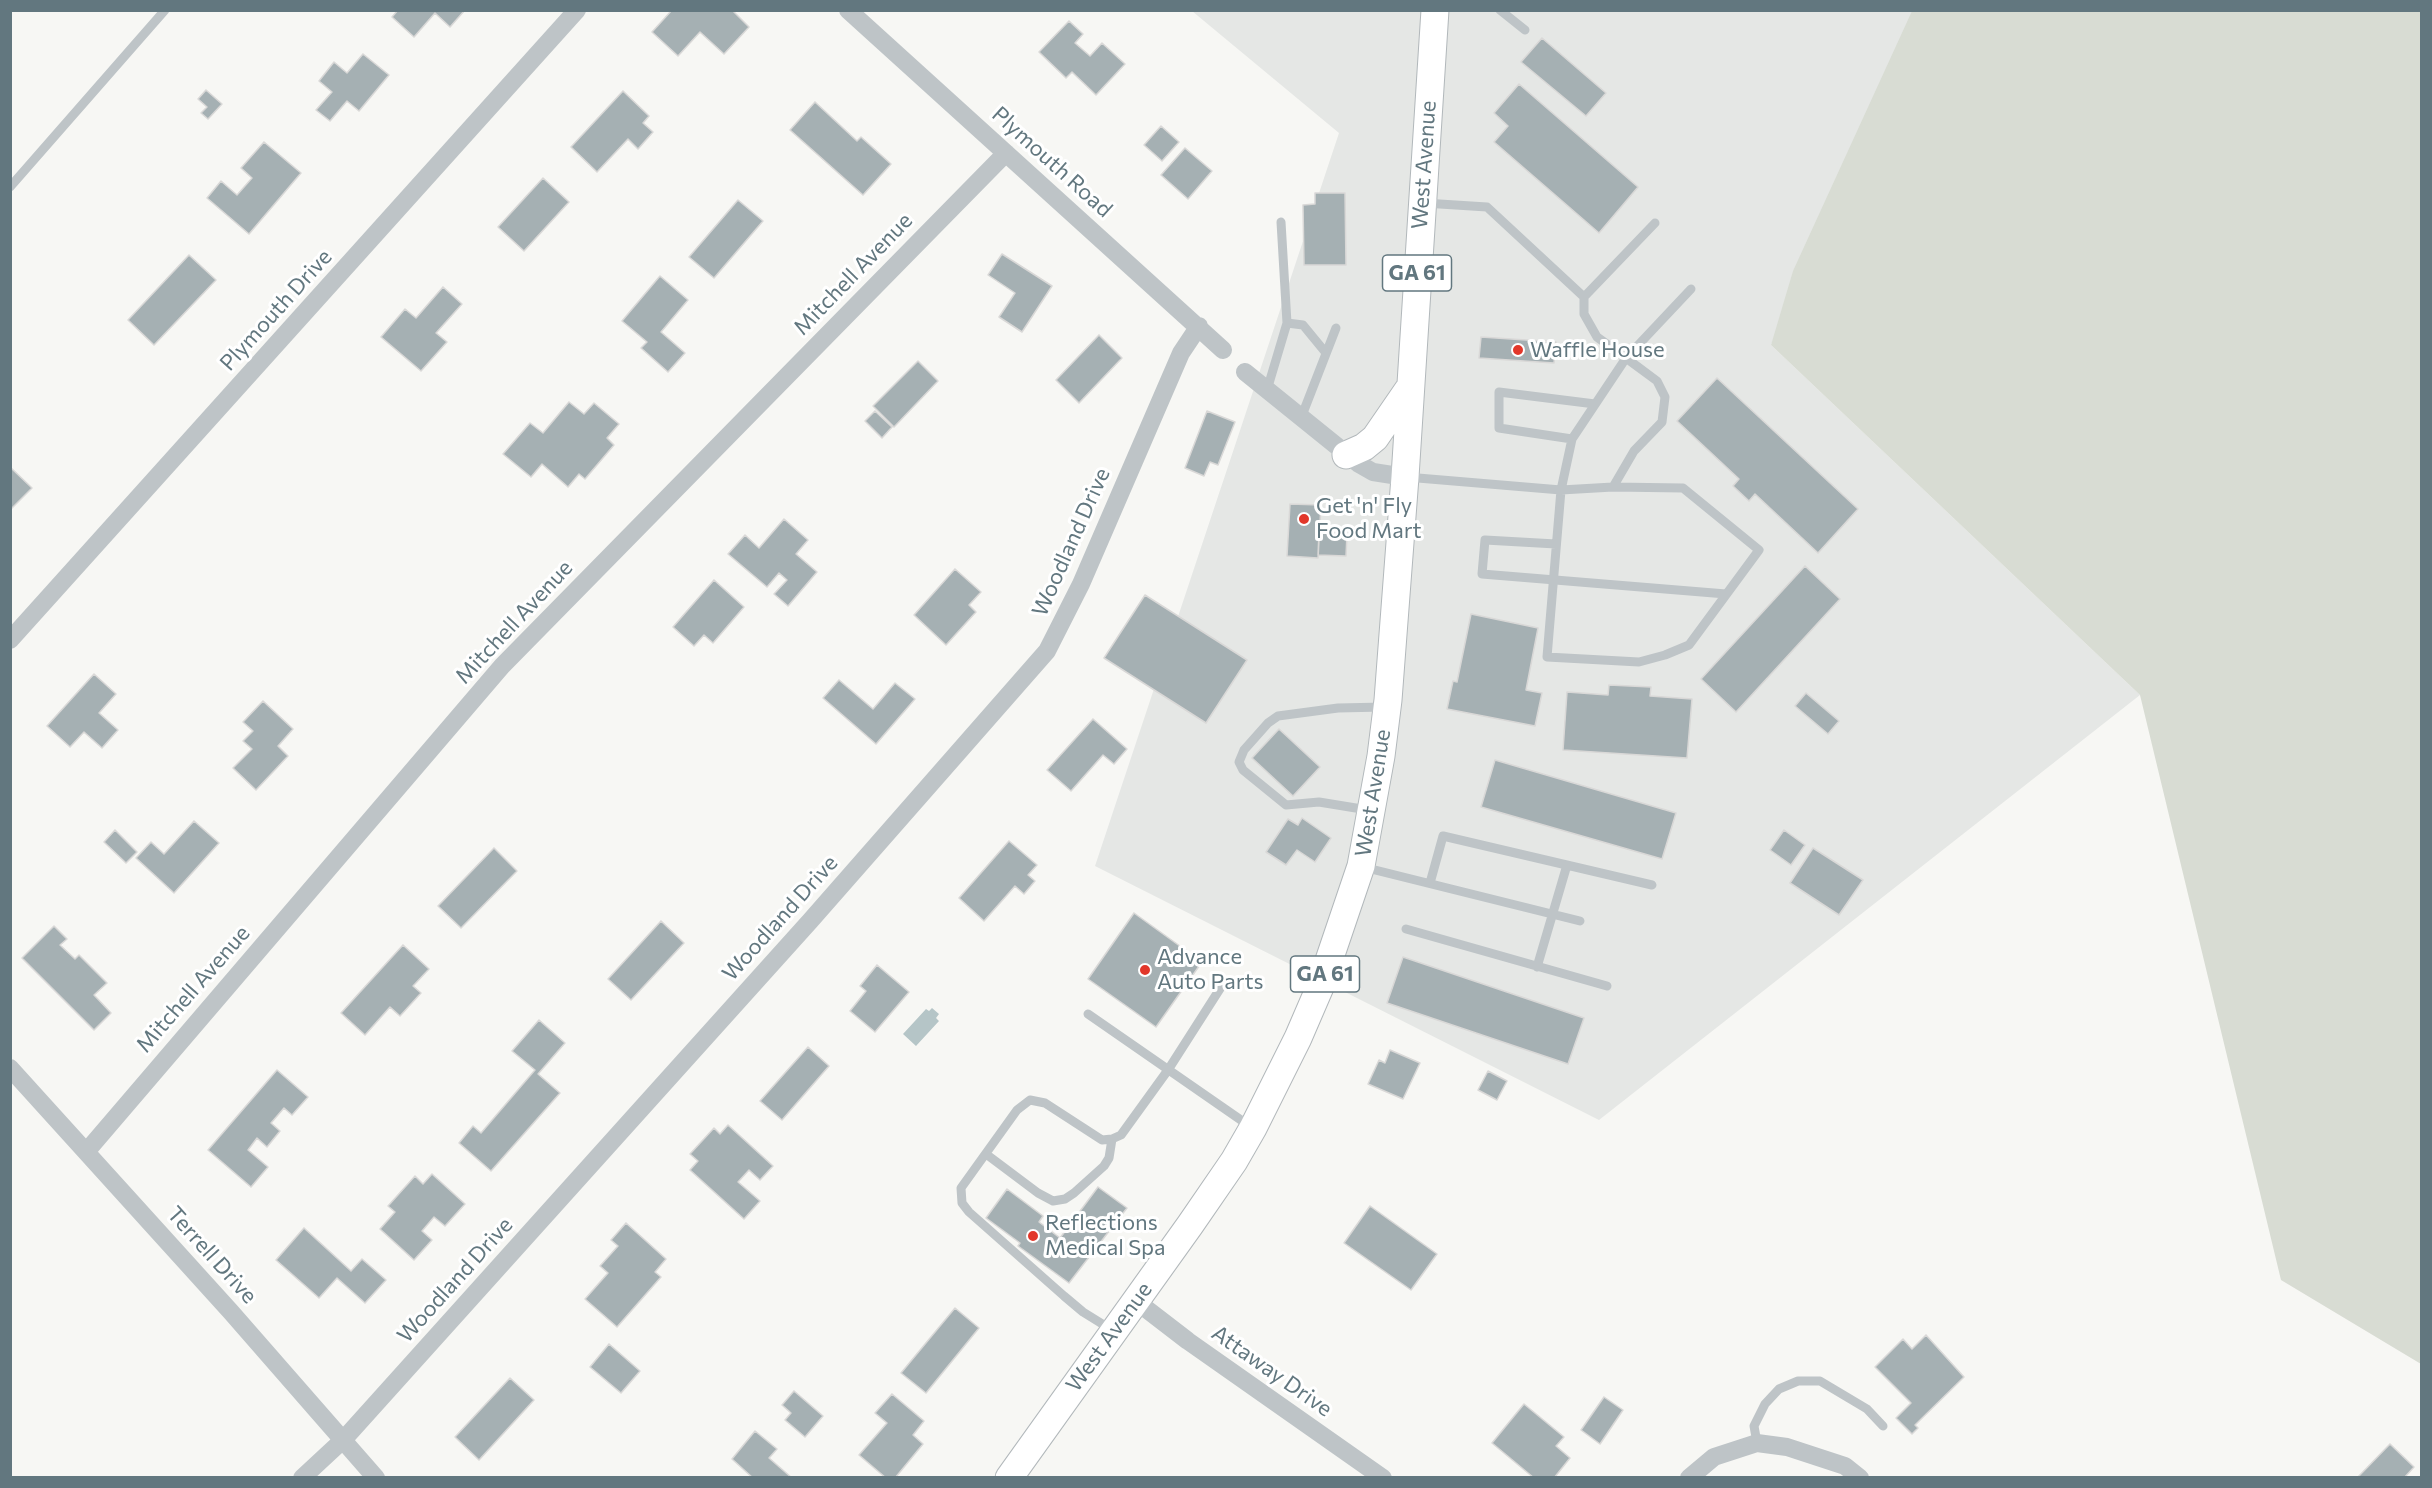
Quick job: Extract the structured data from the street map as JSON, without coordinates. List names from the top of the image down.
{
  "streets": {
    "main road": ["West Avenue", "GA 61"],
    "street": [
      "Plymouth Road",
      "Mitchell Avenue",
      "Plymouth Drive",
      "Woodland Drive",
      "Terrell Drive",
      "Attaway Drive"
    ]
  },
  "crossings": [
    ["Plymouth Road", "Mitchell Avenue"],
    ["Plymouth Road", "Woodland Drive"],
    ["West Avenue", "Attaway Drive"],
    ["Mitchell Avenue", "Terrell Drive"],
    ["Woodland Drive", "Terrell Drive"]
  ],
  "places": [
    "Waffle House",
    "Get 'n' Fly Food Mart",
    "Advance Auto Parts",
    "Reflections Medical Spa"
  ]
}
